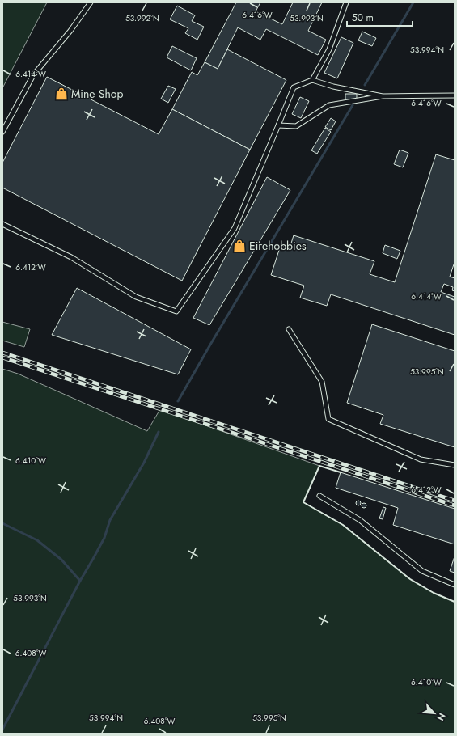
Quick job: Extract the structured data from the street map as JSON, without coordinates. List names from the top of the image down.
{
  "places": {
    "shop": ["Mine Shop", "Eirehobbies"]
  },
  "scale_bar": "50 m",
  "north": "bottom right",
  "coordinates": [
    "6.416°W",
    "53.992°N",
    "53.993°N",
    "53.994°N",
    "6.414°W",
    "6.412°W",
    "53.995°N",
    "6.410°W",
    "6.408°W"
  ]
}
